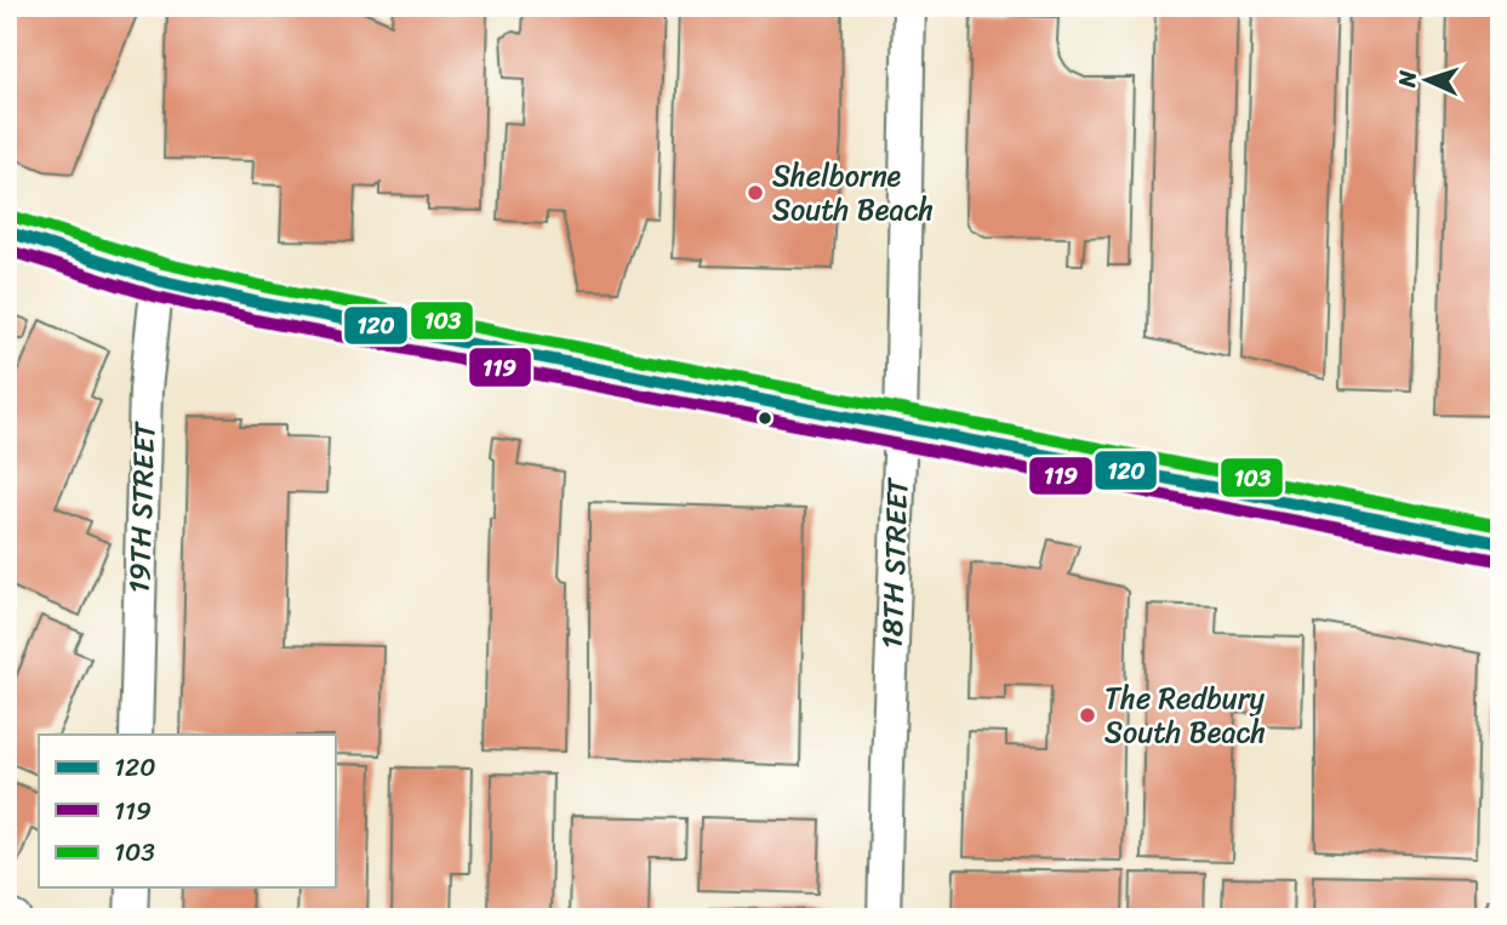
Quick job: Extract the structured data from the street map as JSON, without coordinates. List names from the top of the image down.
{
  "streets": {
    "street": ["19TH STREET", "18TH STREET"]
  },
  "places": ["Shelborne South Beach", "The Redbury South Beach"],
  "lines": ["transit line 103", "transit line 120", "transit line 119"],
  "legend": ["120", "119", "103"],
  "north": "left"
}
